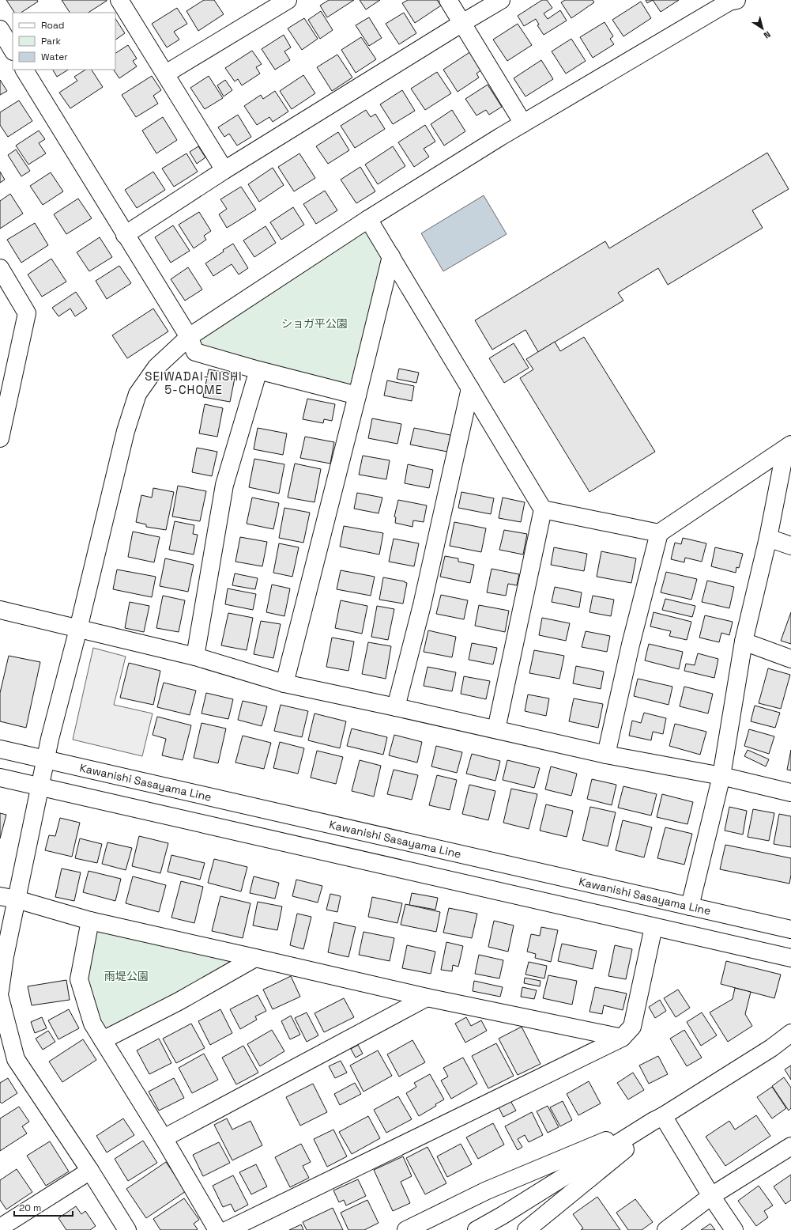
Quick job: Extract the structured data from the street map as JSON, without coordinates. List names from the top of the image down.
{
  "streets": {
    "street": ["Kawanishi Sasayama Line"]
  },
  "districts": ["SEIWADAI-NISHI 5-CHOME"],
  "parks": ["ショガ平公園", "雨堤公園"],
  "legend": ["Road", "Park", "Water"],
  "scale_bar": "20 m",
  "north": "bottom right"
}
